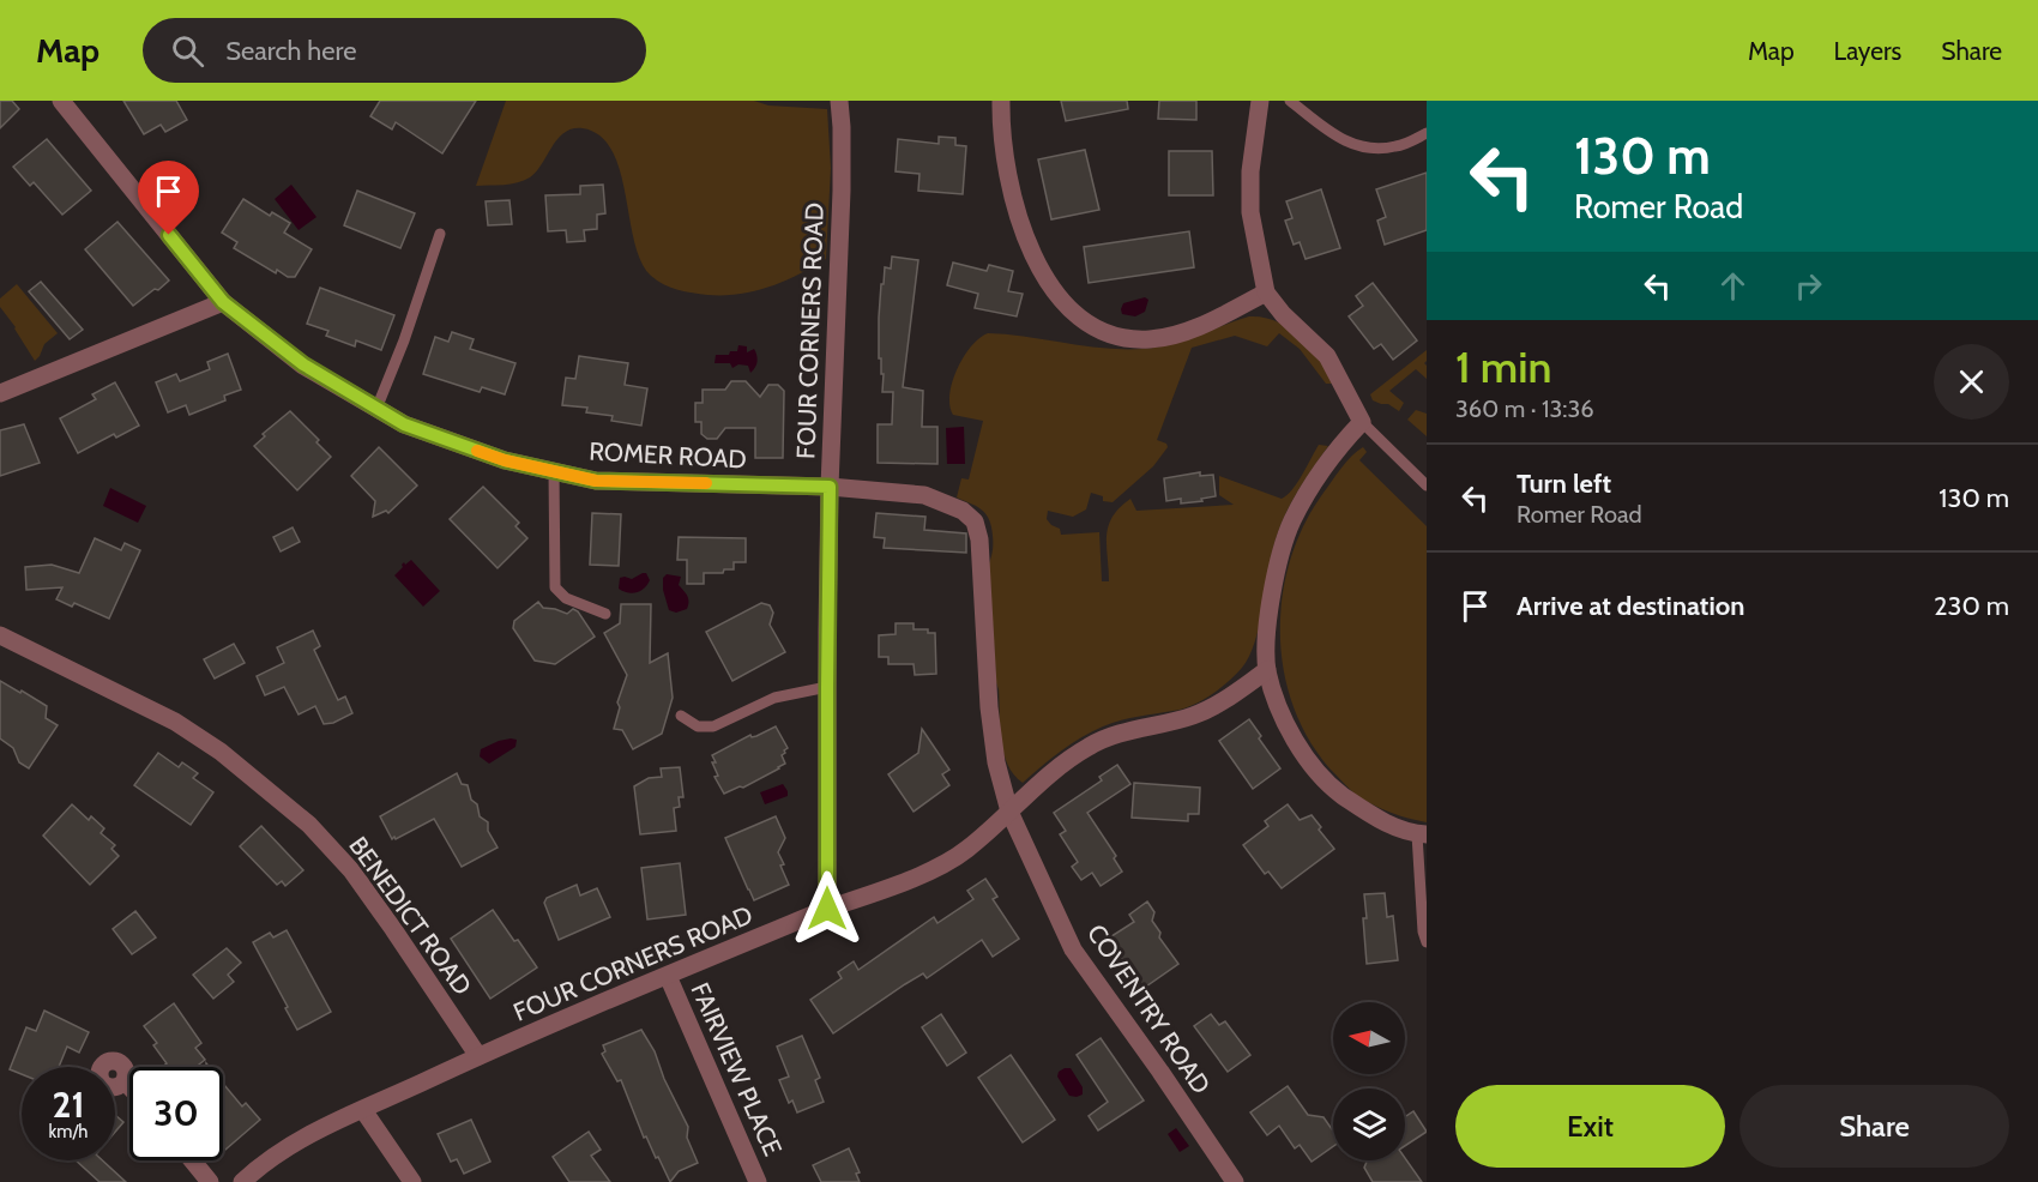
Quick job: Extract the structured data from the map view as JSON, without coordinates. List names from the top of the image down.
{
  "streets": {
    "street": [
      "FOUR CORNERS ROAD",
      "ROMER ROAD",
      "BENEDICT ROAD",
      "COVENTRY ROAD",
      "FAIRVIEW PLACE"
    ]
  },
  "crossings": [
    ["FOUR CORNERS ROAD", "ROMER ROAD"],
    ["FOUR CORNERS ROAD", "BENEDICT ROAD"],
    ["FOUR CORNERS ROAD", "FAIRVIEW PLACE"],
    ["ROMER ROAD", "COVENTRY ROAD"]
  ],
  "north": "left",
  "page": {
    "header": "Map",
    "search": "Search here",
    "nav": ["Map", "Layers", "Share"],
    "turn": ["130 m", "Romer Road"],
    "heading": ["1 min", "360 m · 13:36"],
    "list": [
      {
        "name": "Turn left",
        "note": "Romer Road",
        "value": "130 m"
      },
      {
        "name": "Arrive at destination",
        "value": "230 m"
      }
    ],
    "speed": "21 km/h",
    "limit": "30",
    "buttons": ["Exit", "Share"]
  }
}
